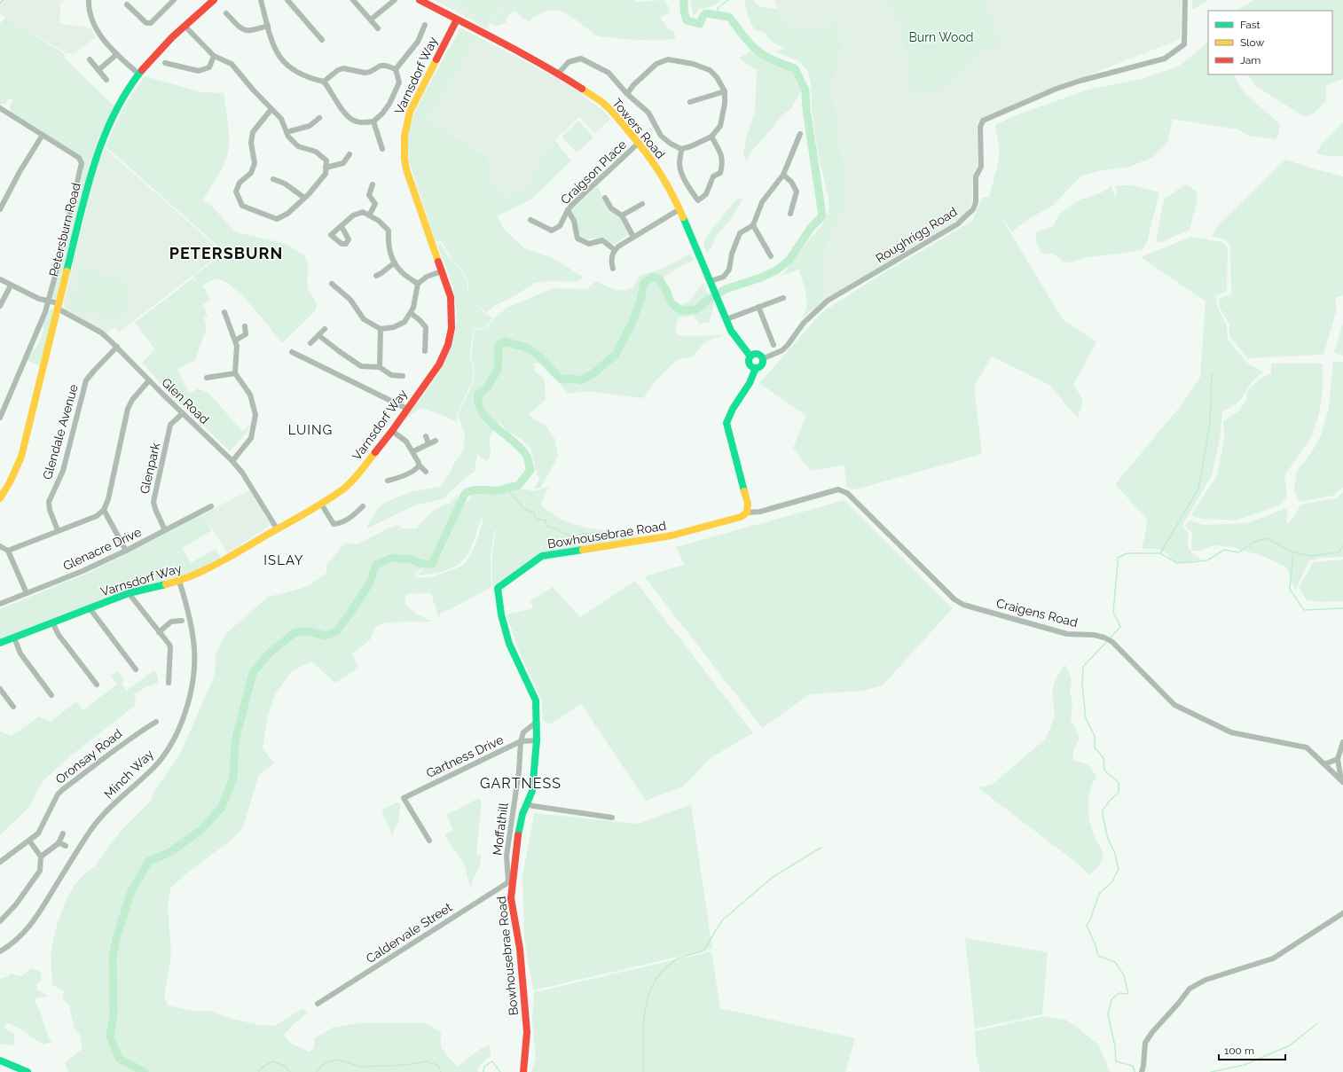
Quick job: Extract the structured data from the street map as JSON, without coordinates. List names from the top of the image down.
{
  "streets": {
    "street": [
      "Varnsdorf Way",
      "Towers Road",
      "Craigson Place",
      "Petersburn Road",
      "Roughrigg Road",
      "Glen Road",
      "Glendale Avenue",
      "Glenpark",
      "Bowhousebrae Road",
      "Glenacre Drive",
      "Craigens Road",
      "Oronsay Road",
      "Gartness Drive",
      "Minch Way",
      "Moffathill",
      "Caldervale Street"
    ]
  },
  "crossings": [
    ["Varnsdorf Way", "Towers Road"],
    ["Varnsdorf Way", "Glen Road"],
    ["Varnsdorf Way", "Minch Way"],
    ["Towers Road", "Craigson Place"],
    ["Towers Road", "Roughrigg Road"],
    ["Petersburn Road", "Glen Road"],
    ["Glen Road", "Glendale Avenue"],
    ["Glen Road", "Glenpark"],
    ["Glenpark", "Glenacre Drive"],
    ["Bowhousebrae Road", "Craigens Road"],
    ["Bowhousebrae Road", "Gartness Drive"],
    ["Bowhousebrae Road", "Moffathill"],
    ["Bowhousebrae Road", "Caldervale Street"],
    ["Gartness Drive", "Moffathill"],
    ["Moffathill", "Caldervale Street"]
  ],
  "districts": [
    "PETERSBURN",
    "LUING",
    "ISLAY",
    "GARTNESS"
  ],
  "parks": ["Burn Wood"],
  "legend": ["Fast", "Slow", "Jam"],
  "scale_bar": "100 m"
}
